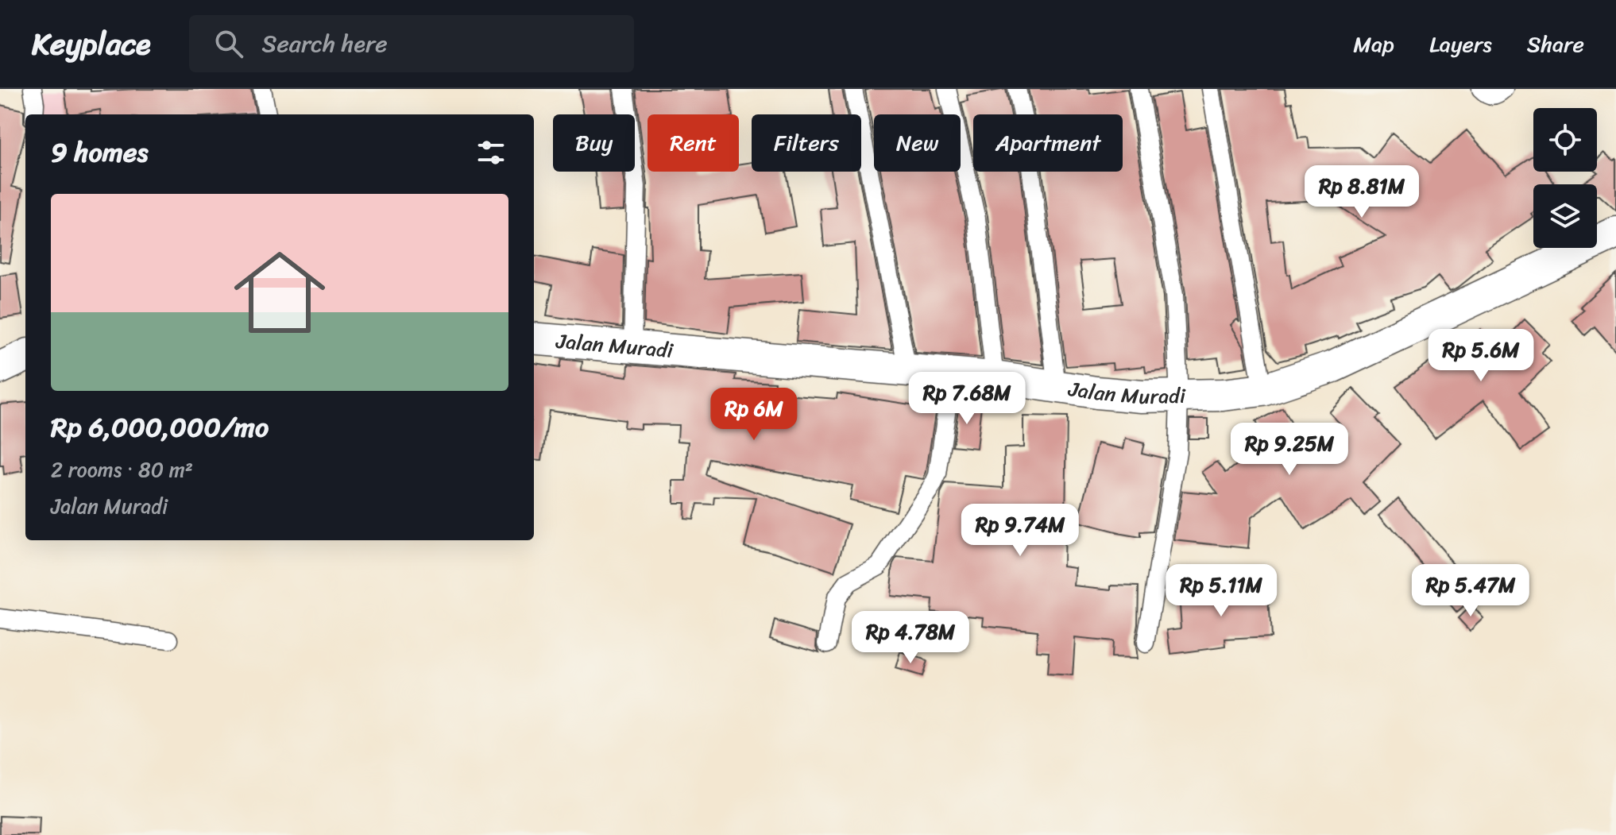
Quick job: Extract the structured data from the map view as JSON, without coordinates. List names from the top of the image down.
{
  "streets": {
    "highway": ["Jalan Muradi"]
  },
  "page": {
    "header": "Keyplace",
    "search": "Search here",
    "nav": ["Map", "Layers", "Share"],
    "chip": [
      "Buy",
      "Rent",
      "Filters",
      "New",
      "Apartment"
    ],
    "heading": "9 homes",
    "price": [
      "Rp 8.81M",
      "Rp 5.6M",
      "Rp 7.68M",
      "Rp 6M",
      "Rp 9.25M",
      "Rp 9.74M",
      "Rp 5.11M",
      "Rp 5.47M",
      "Rp 4.78M"
    ],
    "list": [
      {
        "name": "Rp 6,000,000/mo",
        "note": "2 rooms · 80 m² · Jalan Muradi"
      }
    ]
  }
}
